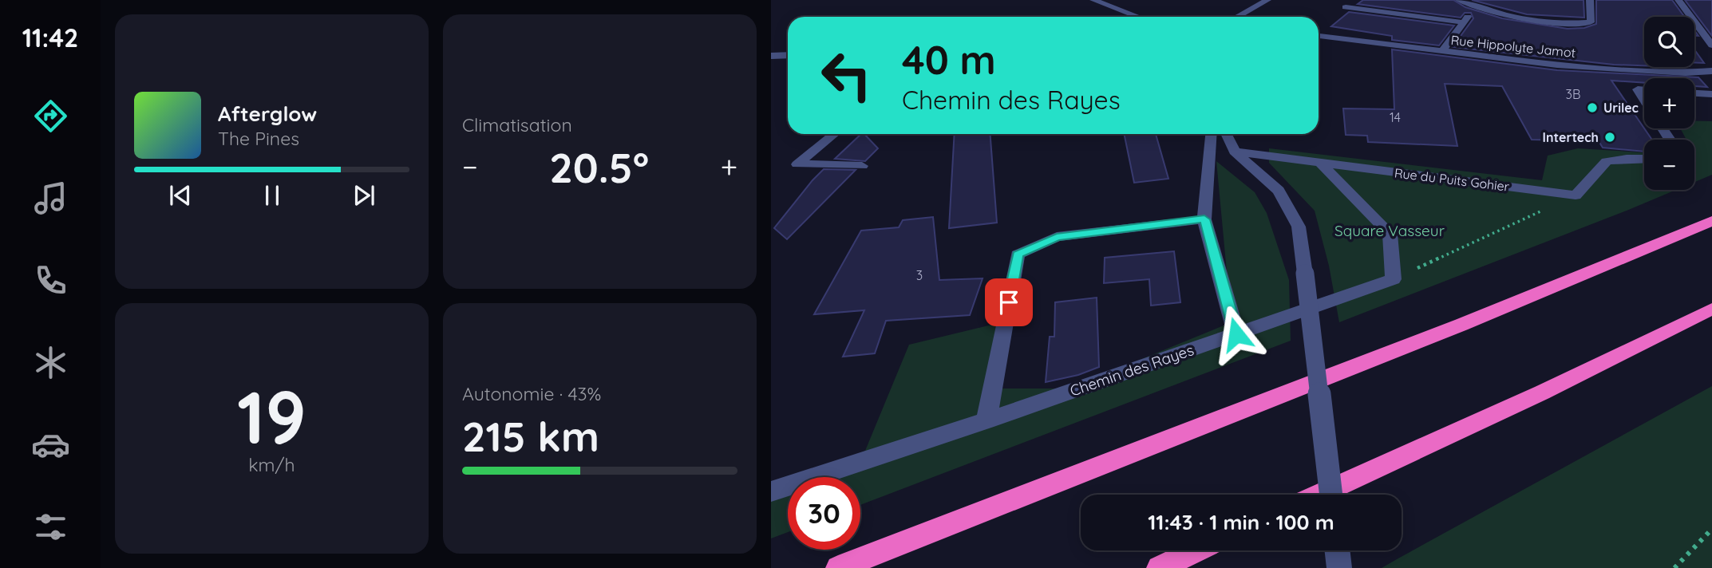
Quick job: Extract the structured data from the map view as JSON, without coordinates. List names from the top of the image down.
{
  "streets": {
    "street": ["Rue Hippolyte Jamot", "Rue du Puits Gohier", "Chemin des Rayes"]
  },
  "parks": ["Square Vasseur"],
  "places": ["Urilec", "Intertech"],
  "house_numbers": ["3B", "14", "3"],
  "page": {
    "tabs": "11:42",
    "tile": [
      "Climatisation",
      ["19", "km/h"],
      ["Autonomie · 43%", "215 km"]
    ],
    "map_buttons": ["+", "−"],
    "turn": ["40 m", "Chemin des Rayes"],
    "song": ["Afterglow", "The Pines"],
    "heat": ["−", "20.5°", "+"],
    "limit": "30",
    "trip": "11:43 · 1 min · 100 m"
  }
}
